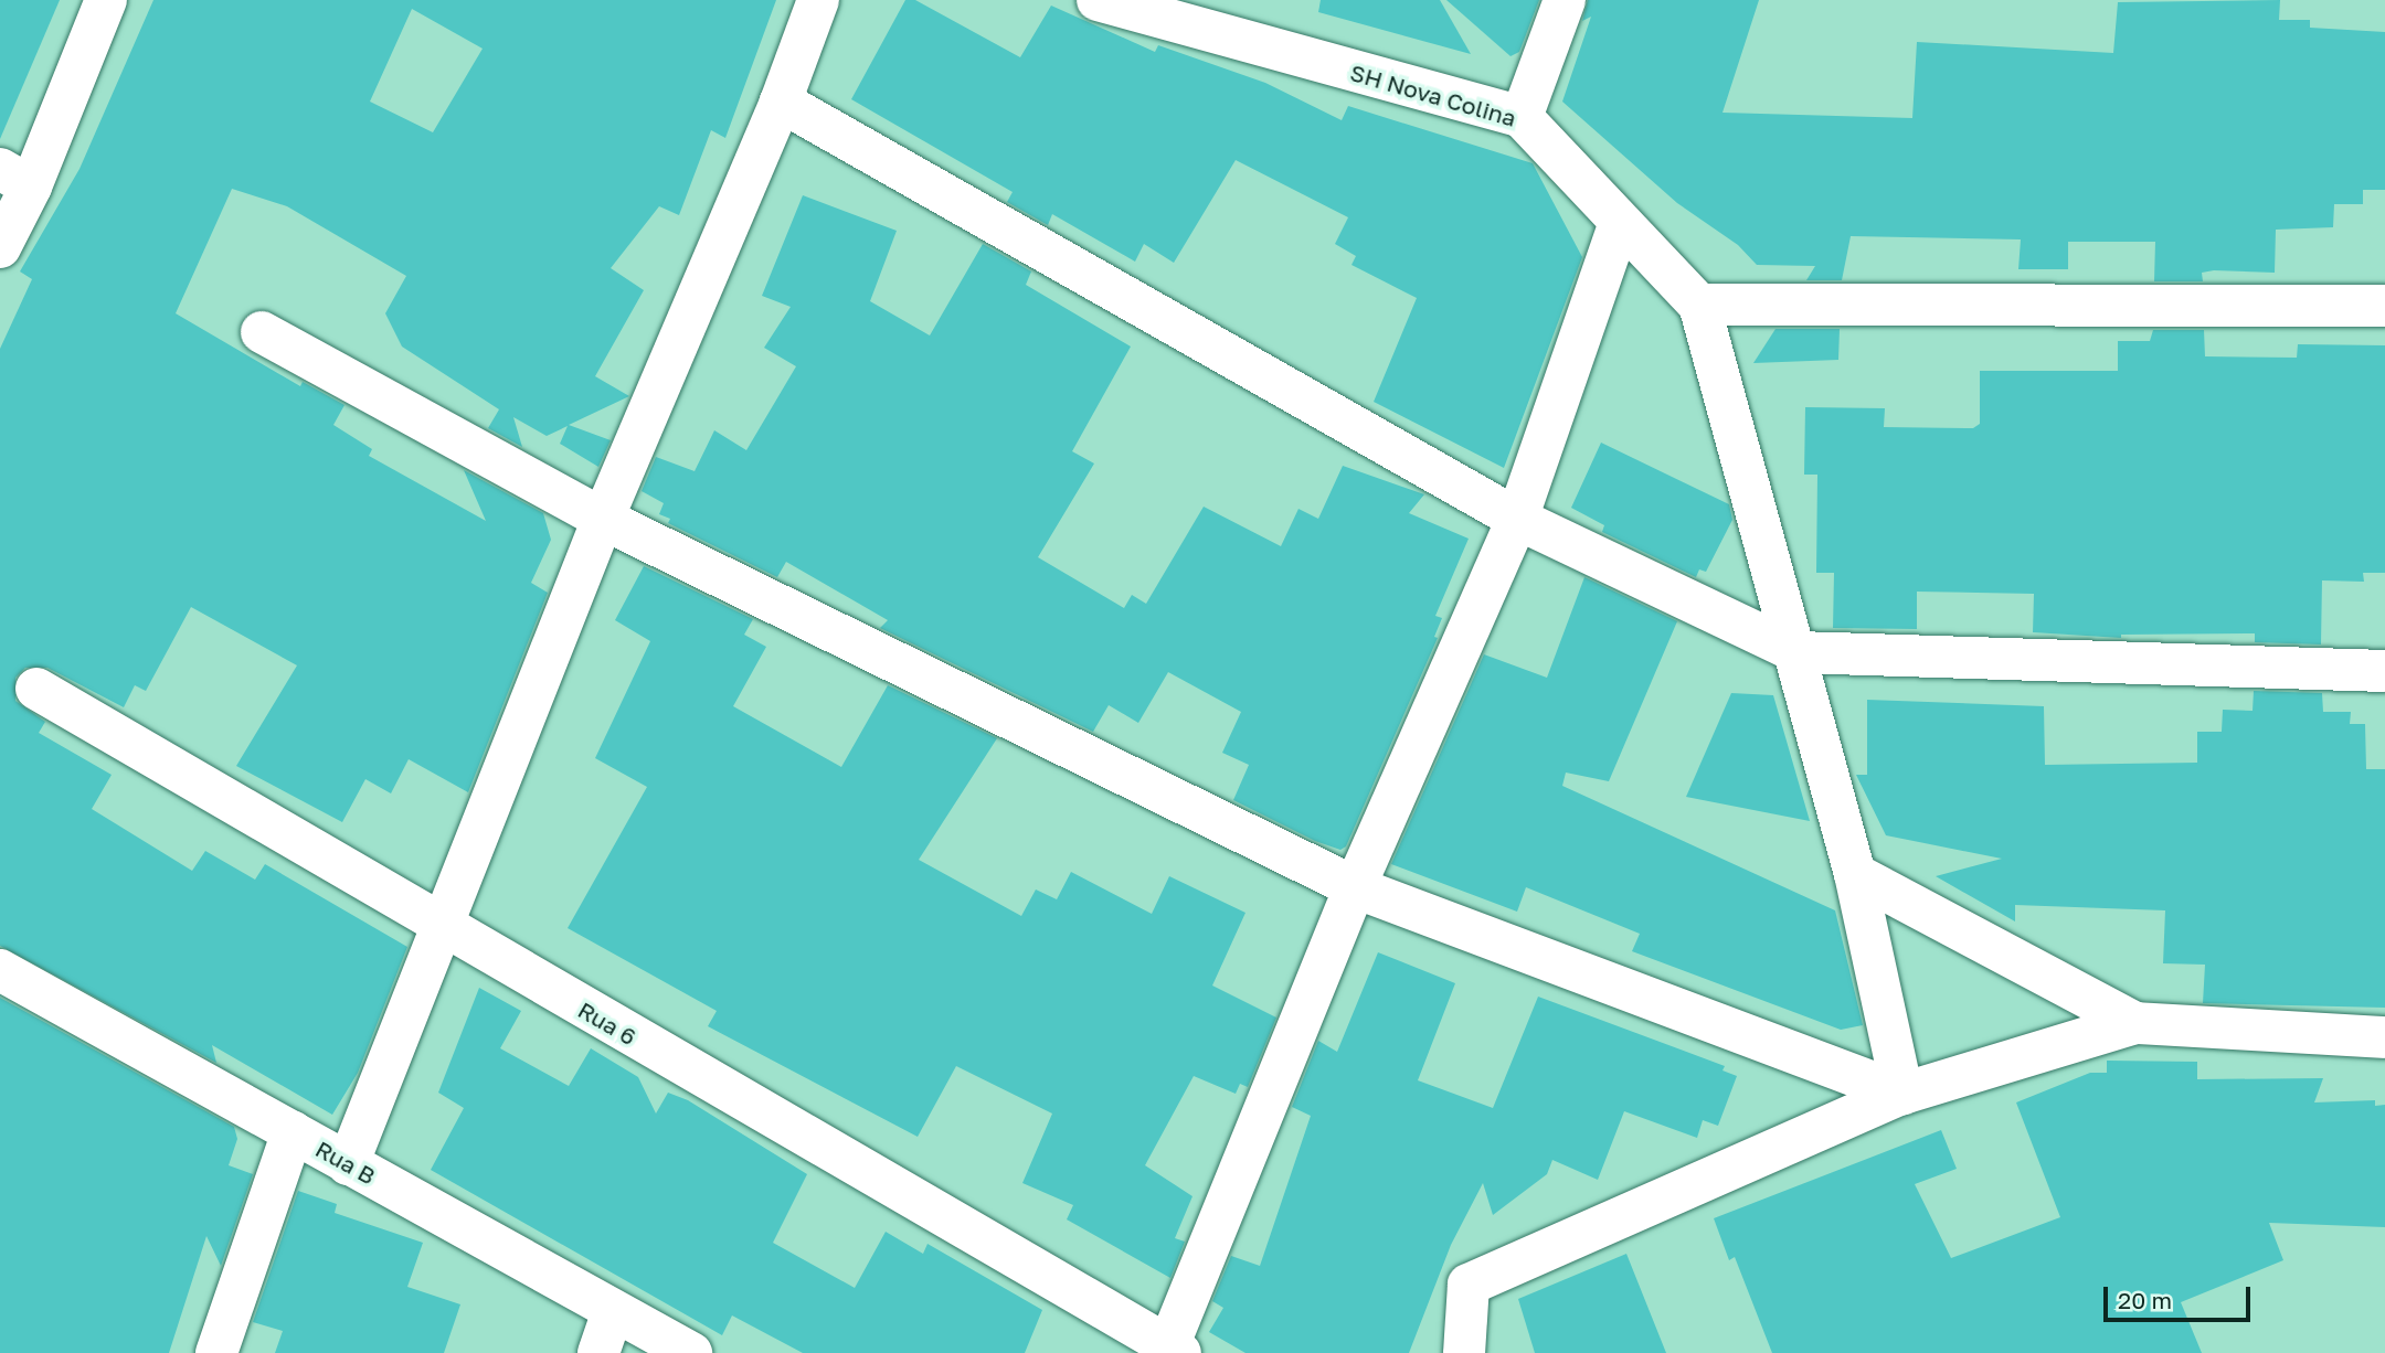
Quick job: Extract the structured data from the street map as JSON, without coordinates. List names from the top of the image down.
{
  "streets": {
    "street": ["SH Nova Colina", "Rua 6", "Rua B"]
  },
  "scale_bar": "20 m"
}
